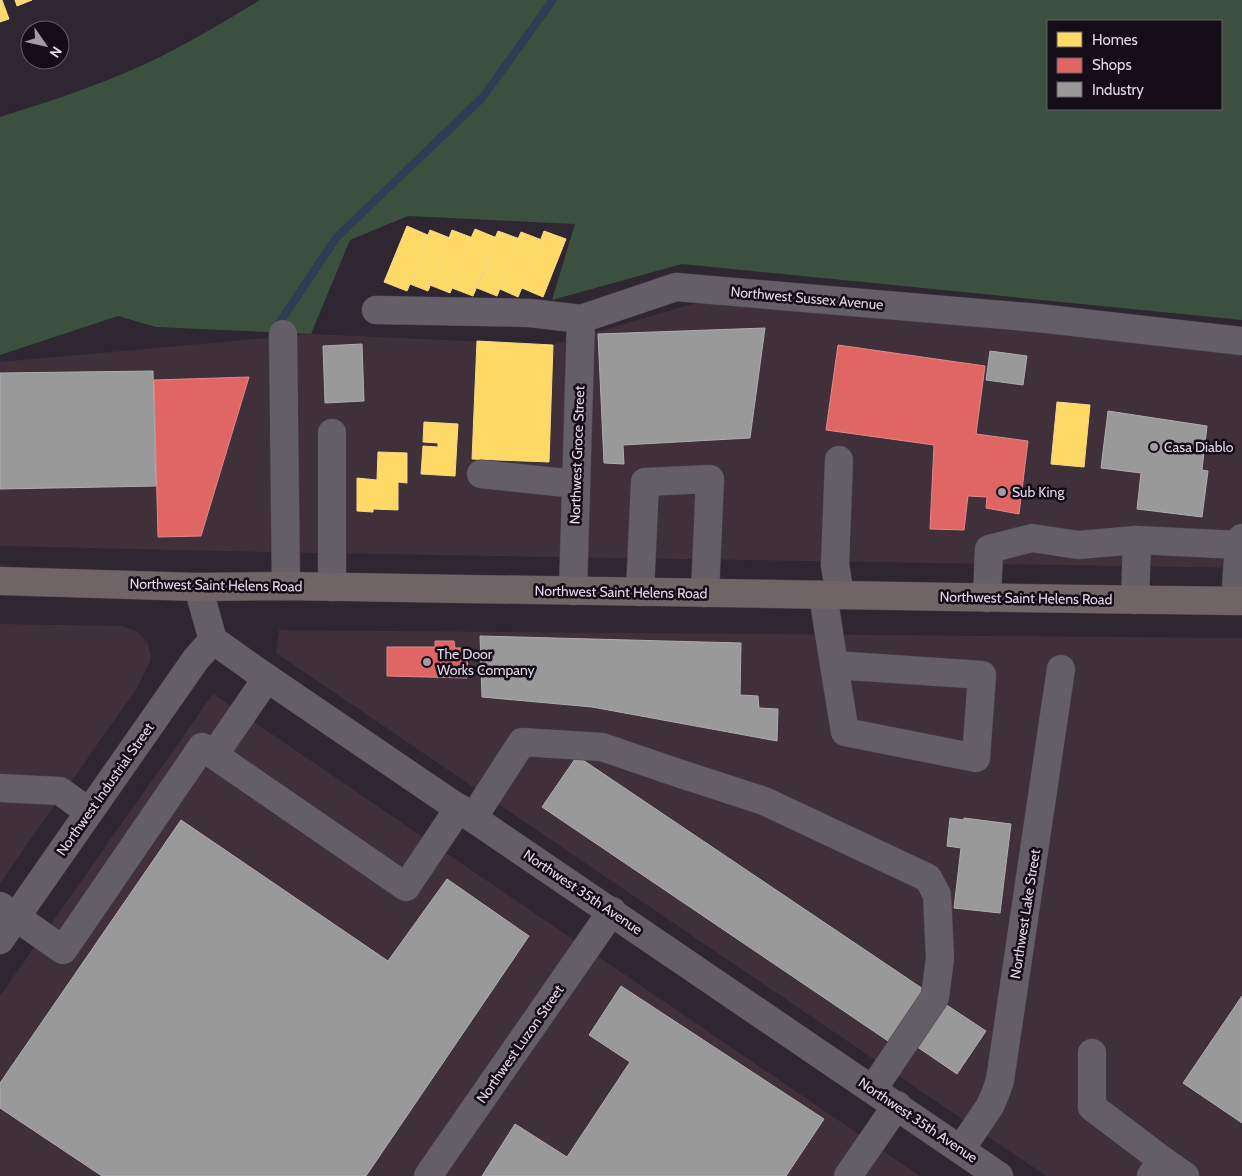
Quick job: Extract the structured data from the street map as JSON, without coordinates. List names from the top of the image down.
{
  "streets": {
    "main road": ["Northwest Saint Helens Road"],
    "street": [
      "Northwest Sussex Avenue",
      "Northwest Groce Street",
      "Northwest Industrial Street",
      "Northwest 35th Avenue",
      "Northwest Lake Street",
      "Northwest Luzon Street"
    ]
  },
  "crossings": [
    ["Northwest Sussex Avenue", "Northwest Groce Street"],
    ["Northwest Groce Street", "Northwest Saint Helens Road"],
    ["Northwest Industrial Street", "Northwest 35th Avenue"],
    ["Northwest 35th Avenue", "Northwest Lake Street"],
    ["Northwest 35th Avenue", "Northwest Luzon Street"]
  ],
  "places": ["Casa Diablo", "Sub King", "The Door Works Company"],
  "legend": ["Homes", "Shops", "Industry"],
  "north": "bottom right"
}
